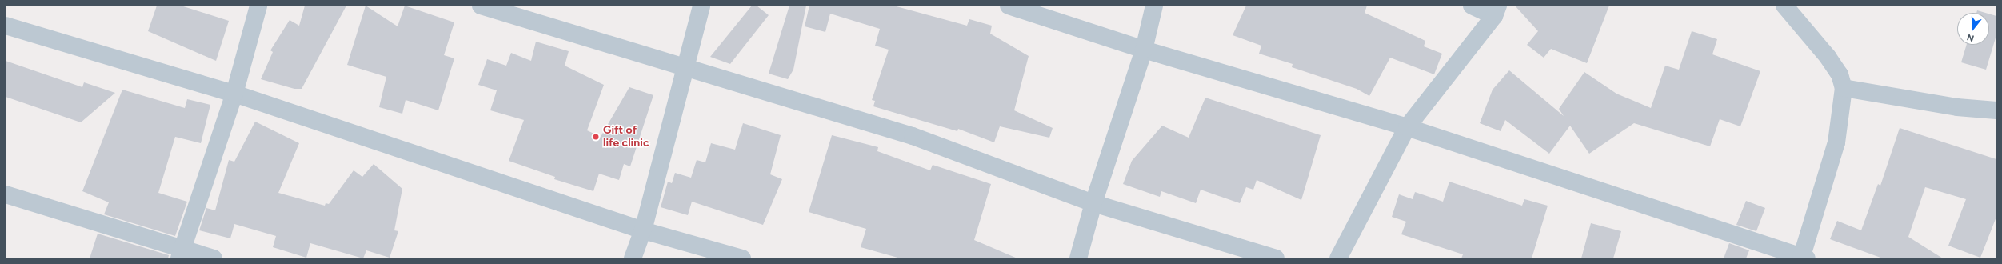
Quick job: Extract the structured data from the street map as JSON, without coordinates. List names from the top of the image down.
{
  "places": ["Gift of life clinic"],
  "north": "bottom"
}
